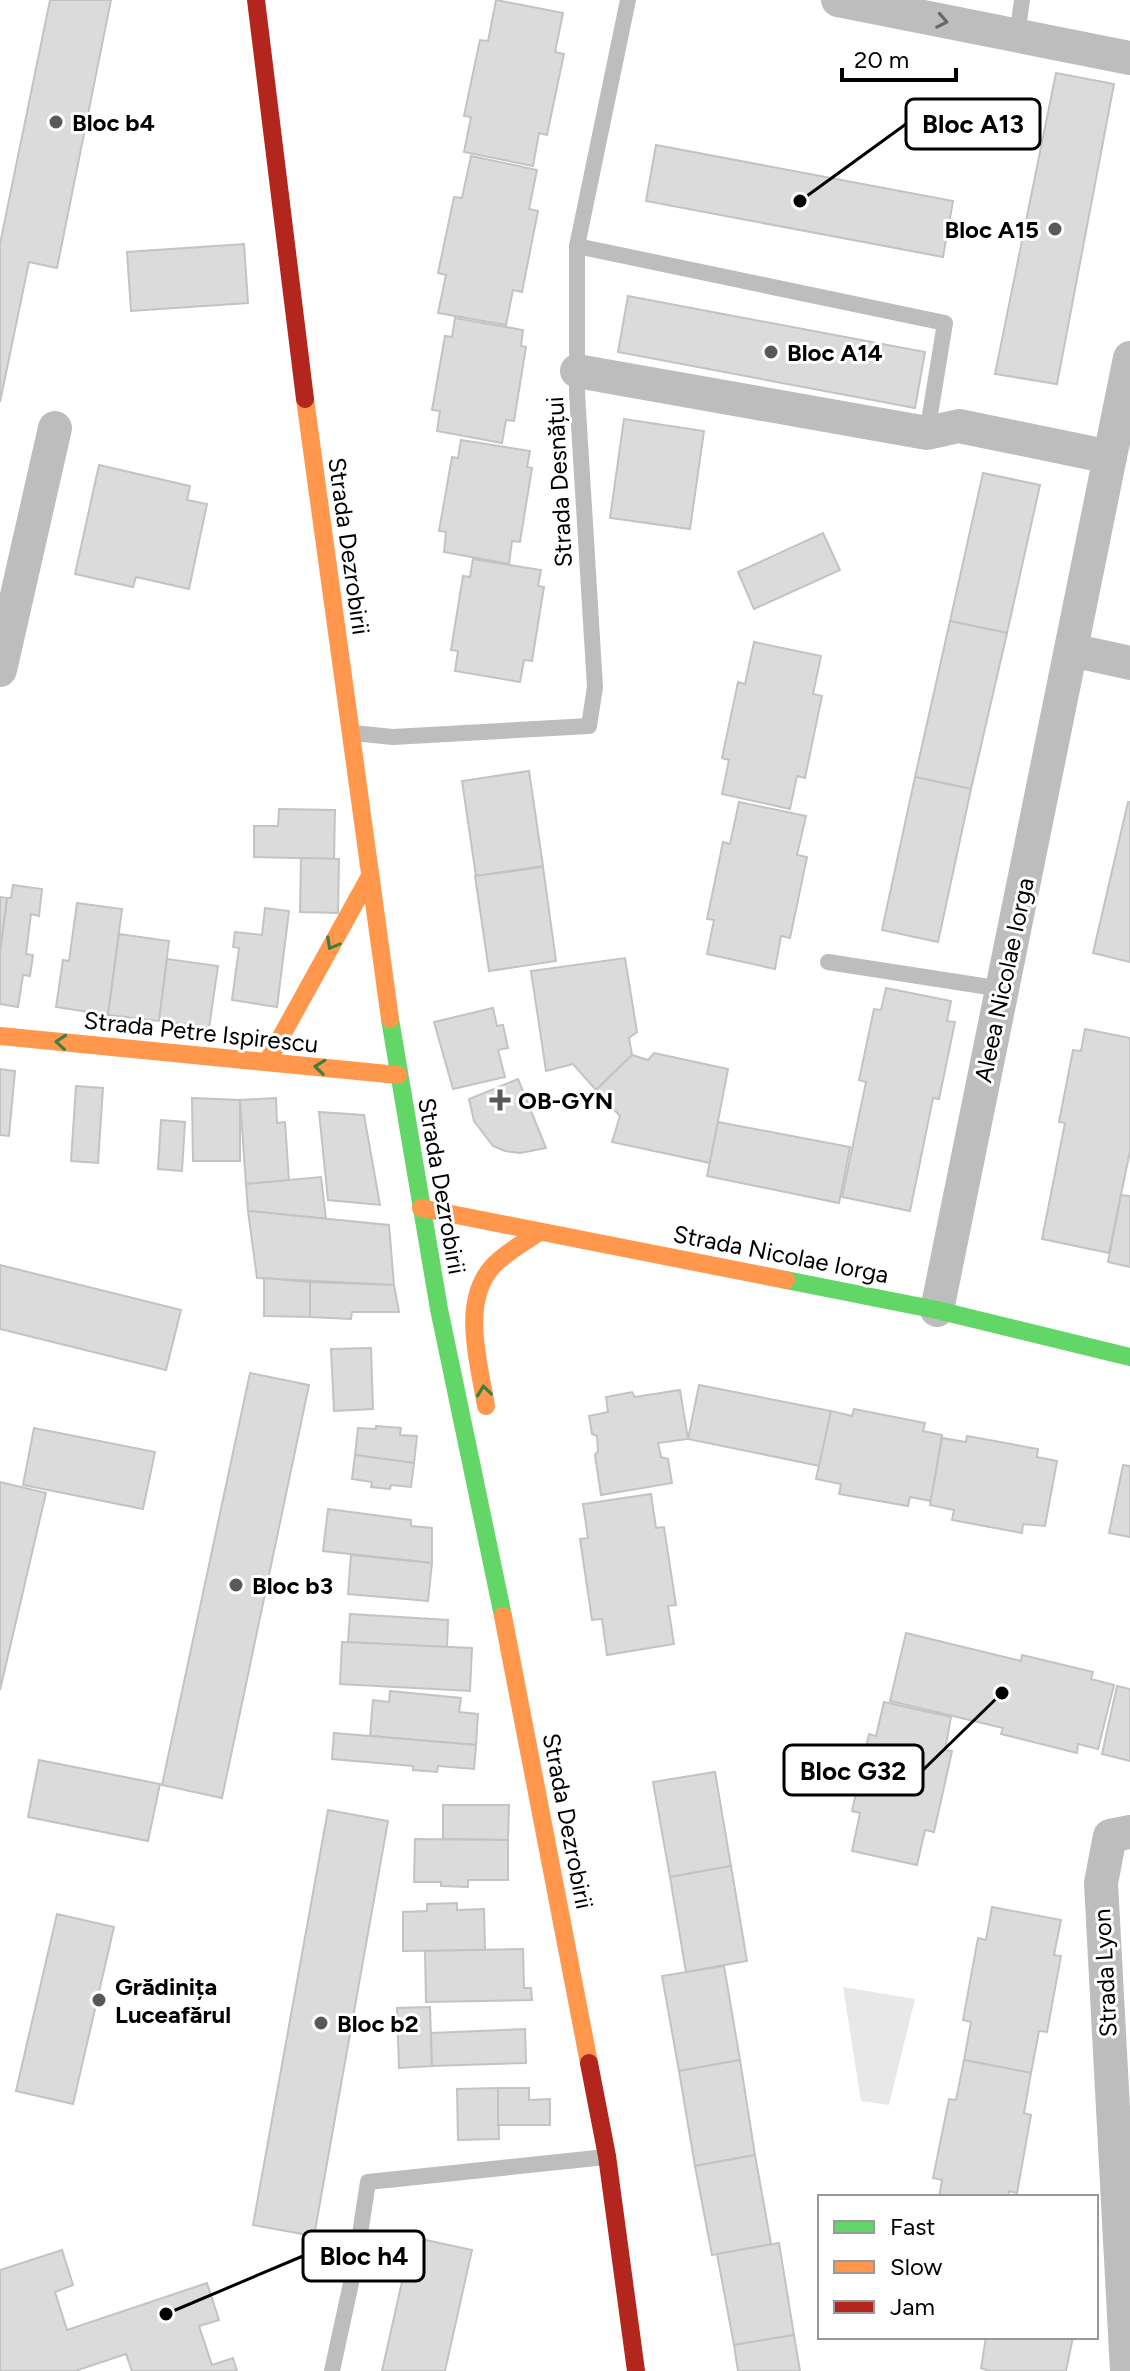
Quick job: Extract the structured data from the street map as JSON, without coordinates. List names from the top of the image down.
{
  "streets": {
    "street": [
      "Strada Dezrobirii",
      "Aleea Nicolae Iorga",
      "Strada Petre Ispirescu",
      "Strada Nicolae Iorga",
      "Strada Lyon"
    ],
    "lane": ["Strada Desnățui"]
  },
  "crossings": [
    ["Strada Desnățui", "Strada Dezrobirii"],
    ["Strada Dezrobirii", "Strada Petre Ispirescu"],
    ["Strada Dezrobirii", "Strada Nicolae Iorga"],
    ["Aleea Nicolae Iorga", "Strada Nicolae Iorga"]
  ],
  "one_way": ["Strada Petre Ispirescu"],
  "places": {
    "other": [
      "Bloc b4",
      "Bloc A13",
      "Bloc A15",
      "Bloc A14",
      "Bloc b3",
      "Bloc G32",
      "Grădinița Luceafărul",
      "Bloc b2",
      "Bloc h4"
    ],
    "health": ["OB-GYN"]
  },
  "legend": ["Fast", "Slow", "Jam"],
  "scale_bar": "20 m"
}
